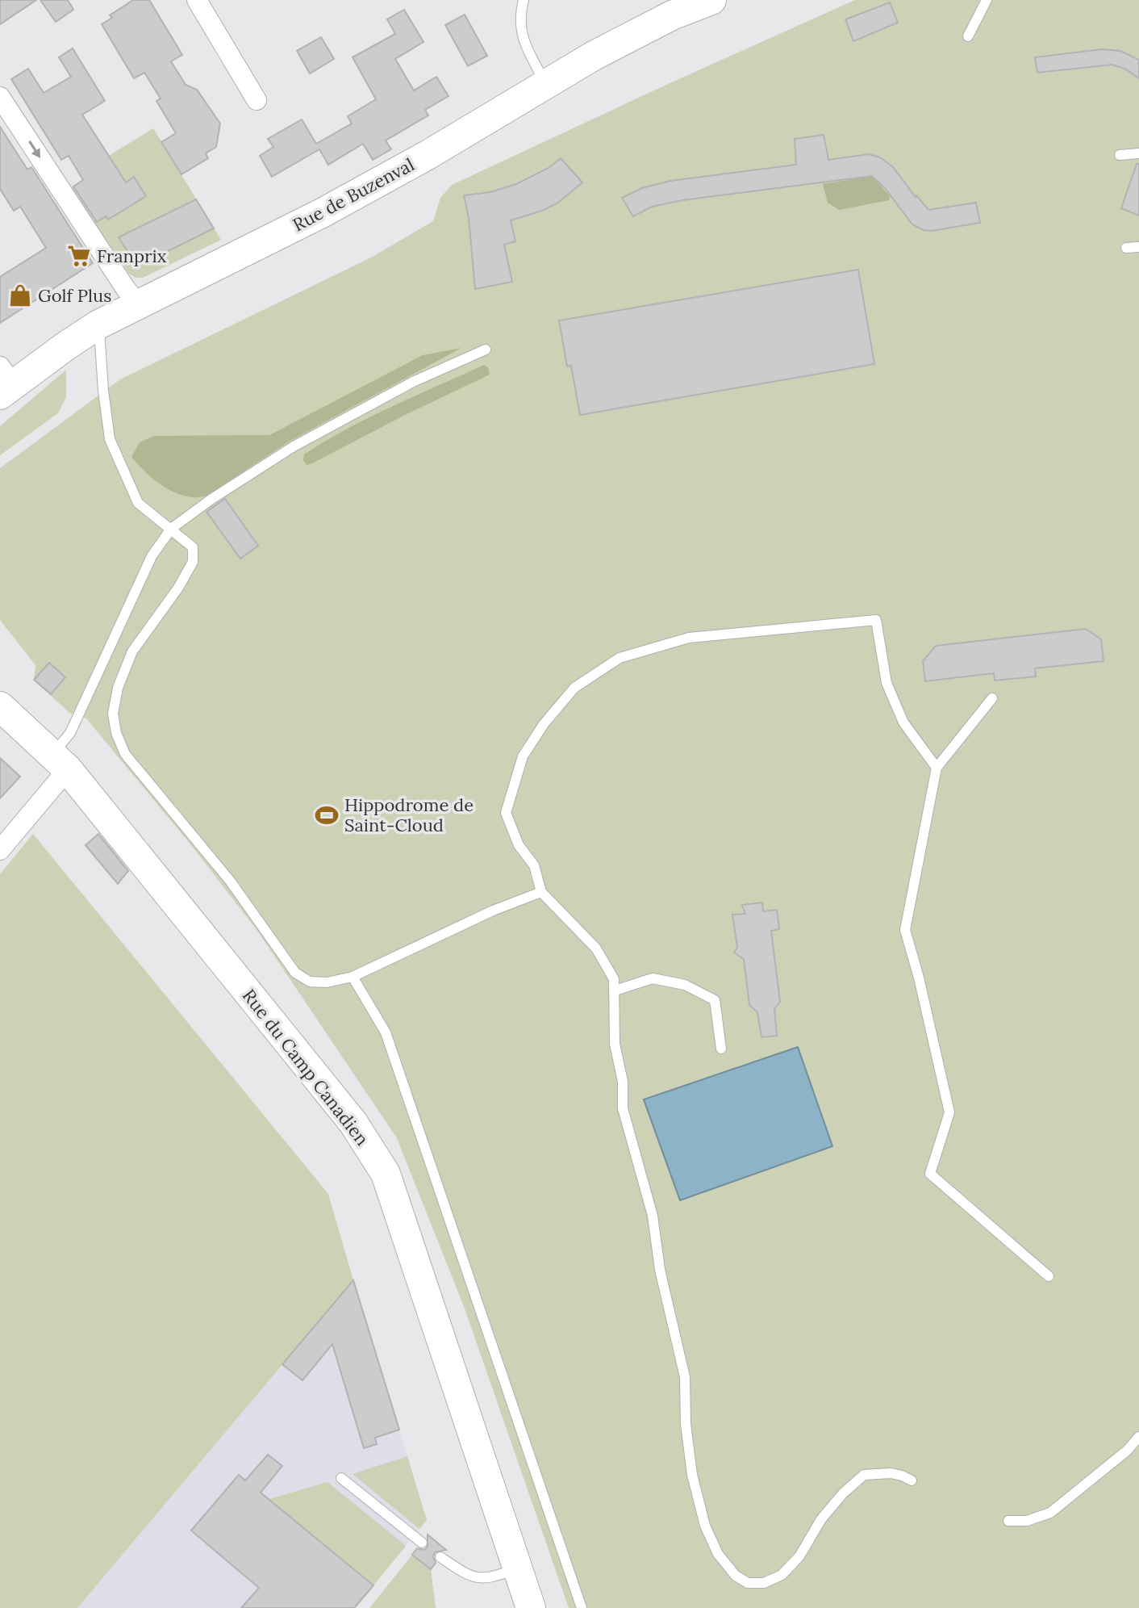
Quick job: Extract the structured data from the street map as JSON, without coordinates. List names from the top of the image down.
{
  "streets": {
    "main road": ["Rue de Buzenval", "Rue du Camp Canadien"]
  },
  "places": {
    "supermarket": ["Franprix"],
    "shop": ["Golf Plus"],
    "sports": ["Hippodrome de Saint-Cloud"]
  }
}
